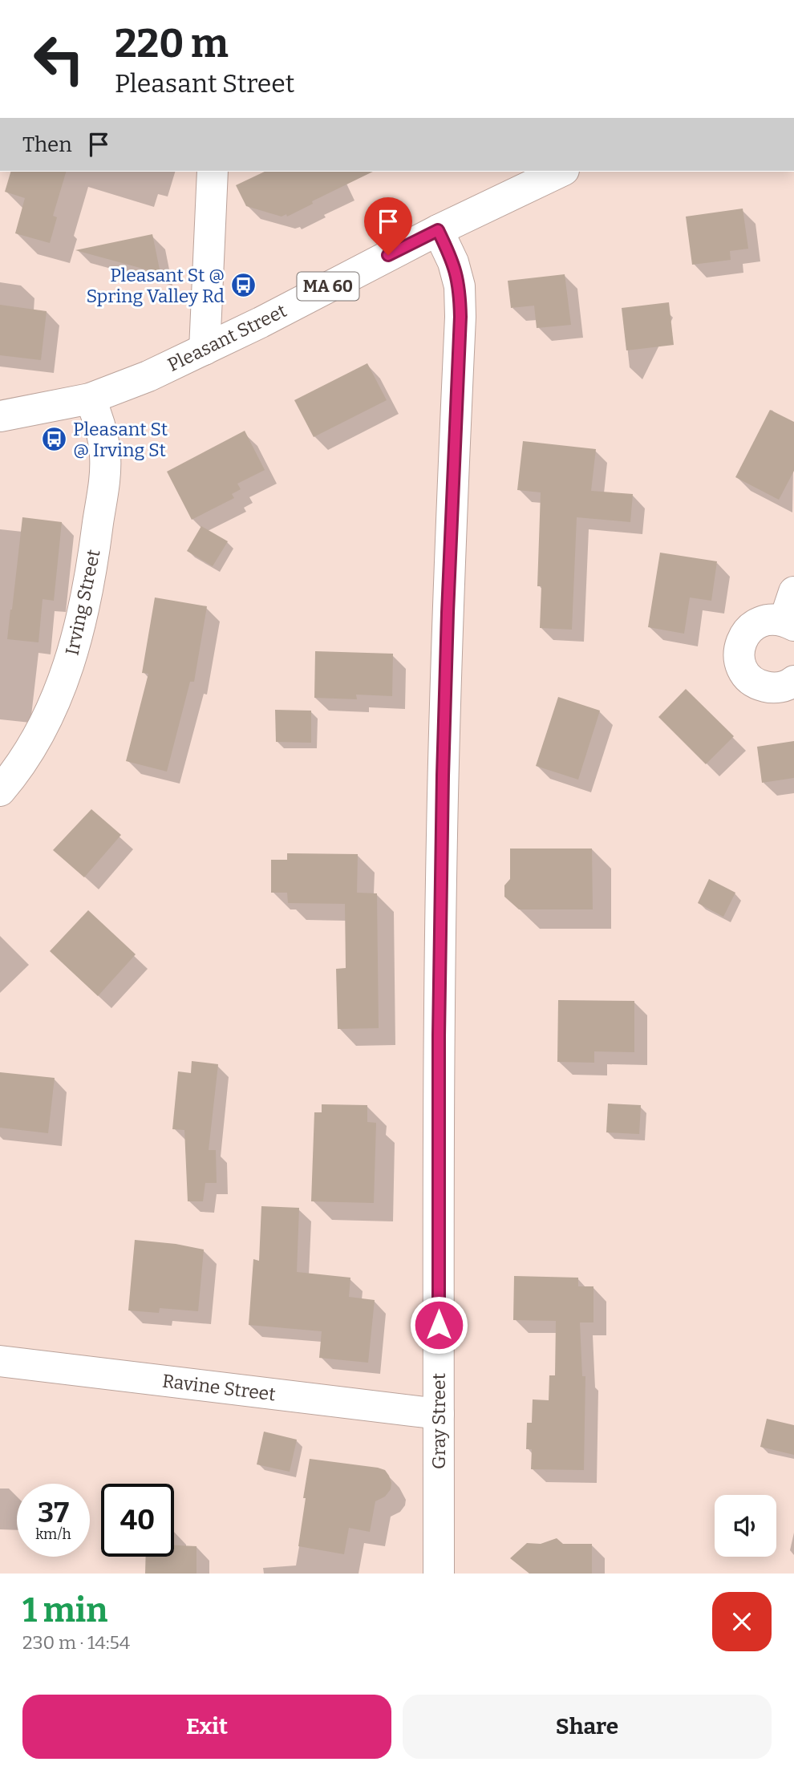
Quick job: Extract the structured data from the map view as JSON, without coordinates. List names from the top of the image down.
{
  "streets": {
    "street": [
      "MA 60",
      "Pleasant Street",
      "Irving Street",
      "Ravine Street",
      "Gray Street"
    ]
  },
  "crossings": [
    ["Pleasant Street", "Irving Street"],
    ["Pleasant Street", "Gray Street"],
    ["Ravine Street", "Gray Street"]
  ],
  "places": {
    "bus stop": ["Pleasant St @ Spring Valley Rd", "Pleasant St @ Irving St"]
  },
  "page": {
    "turn": ["220 m", "Pleasant Street"],
    "then": "Then",
    "speed": "37 km/h",
    "limit": "40",
    "heading": ["1 min", "230 m · 14:54"],
    "buttons": ["Exit", "Share"]
  }
}
